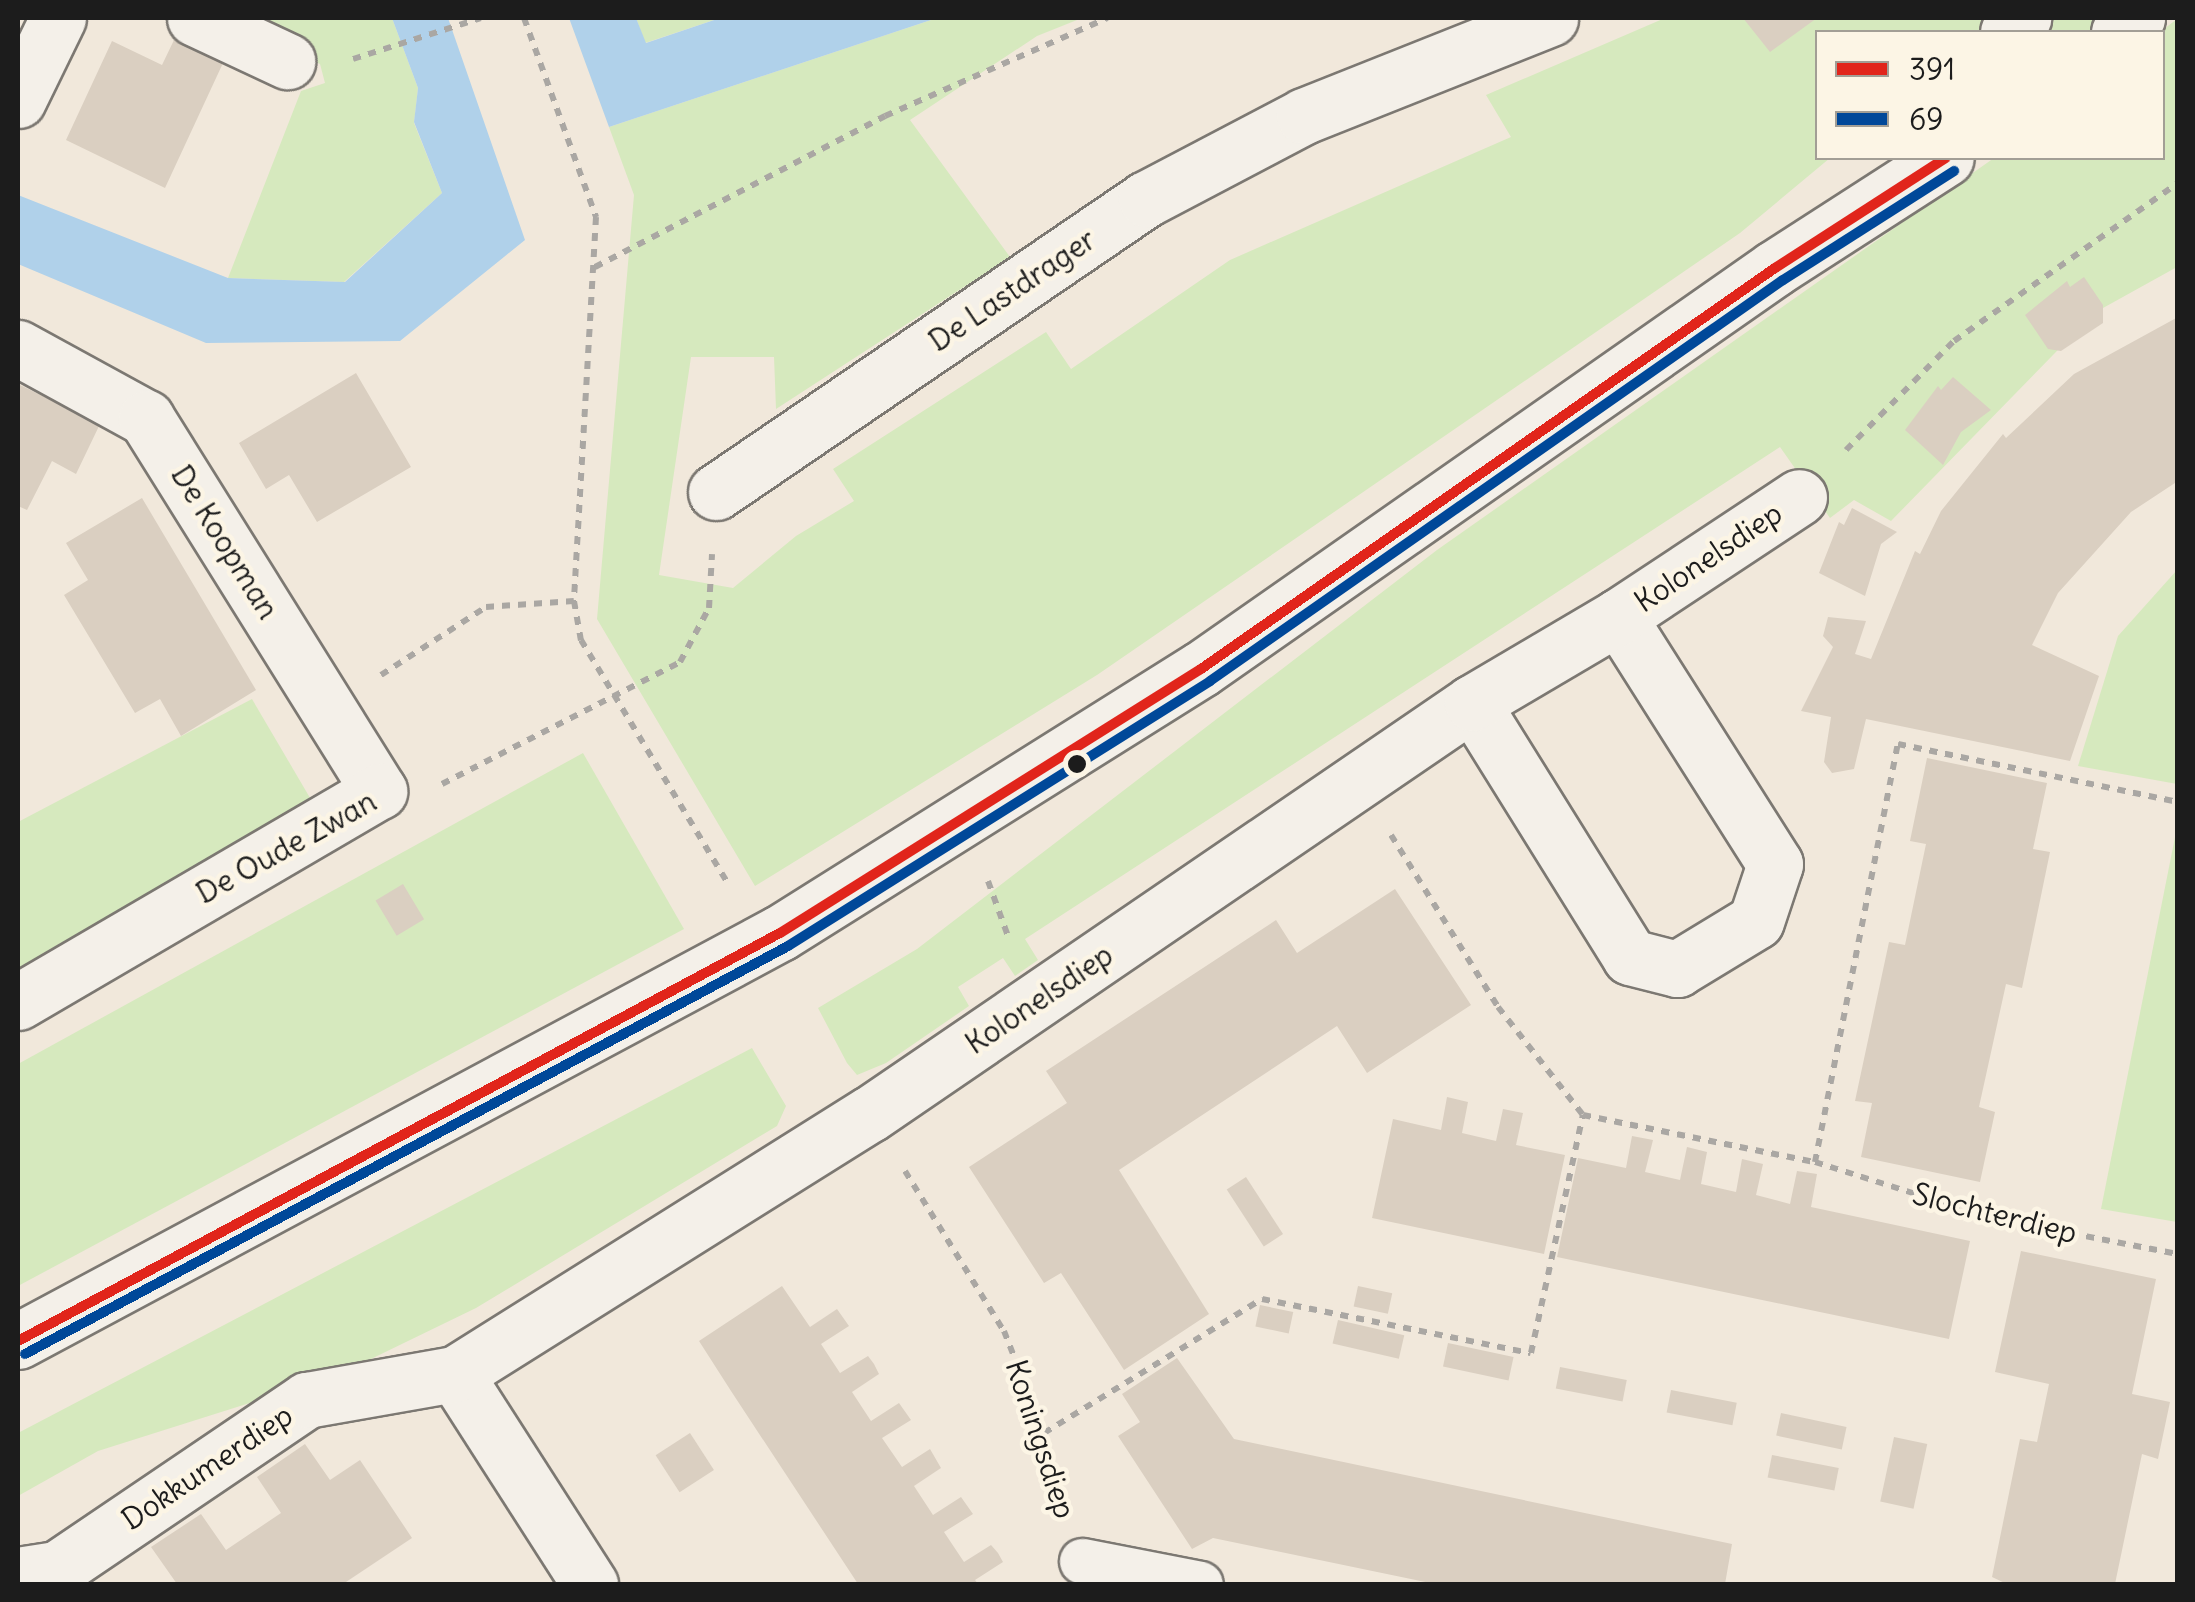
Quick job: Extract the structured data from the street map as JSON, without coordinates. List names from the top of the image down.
{
  "streets": {
    "street": [
      "De Lastdrager",
      "De Koopman",
      "Kolonelsdiep",
      "De Oude Zwan",
      "Dokkumerdiep"
    ],
    "path": ["Slochterdiep", "Koningsdiep"]
  },
  "crossings": [
    ["De Koopman", "De Oude Zwan"],
    ["Kolonelsdiep", "Koningsdiep"],
    ["Kolonelsdiep", "Dokkumerdiep"]
  ],
  "lines": ["transit line 391", "transit line 69"],
  "legend": ["391", "69"]
}
